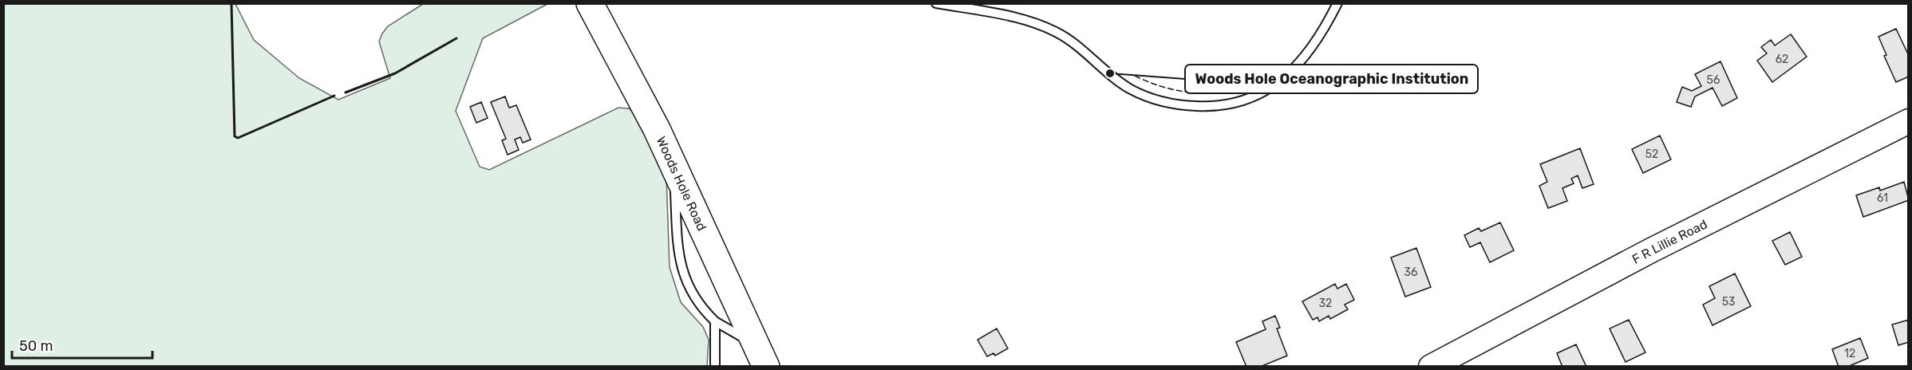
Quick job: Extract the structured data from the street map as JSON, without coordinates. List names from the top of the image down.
{
  "streets": {
    "highway": ["Woods Hole Road"],
    "street": ["F R Lillie Road"]
  },
  "places": ["Woods Hole Oceanographic Institution"],
  "house_numbers": [
    "62",
    "56",
    "52",
    "61",
    "36",
    "53",
    "32",
    "12"
  ],
  "scale_bar": "50 m"
}
